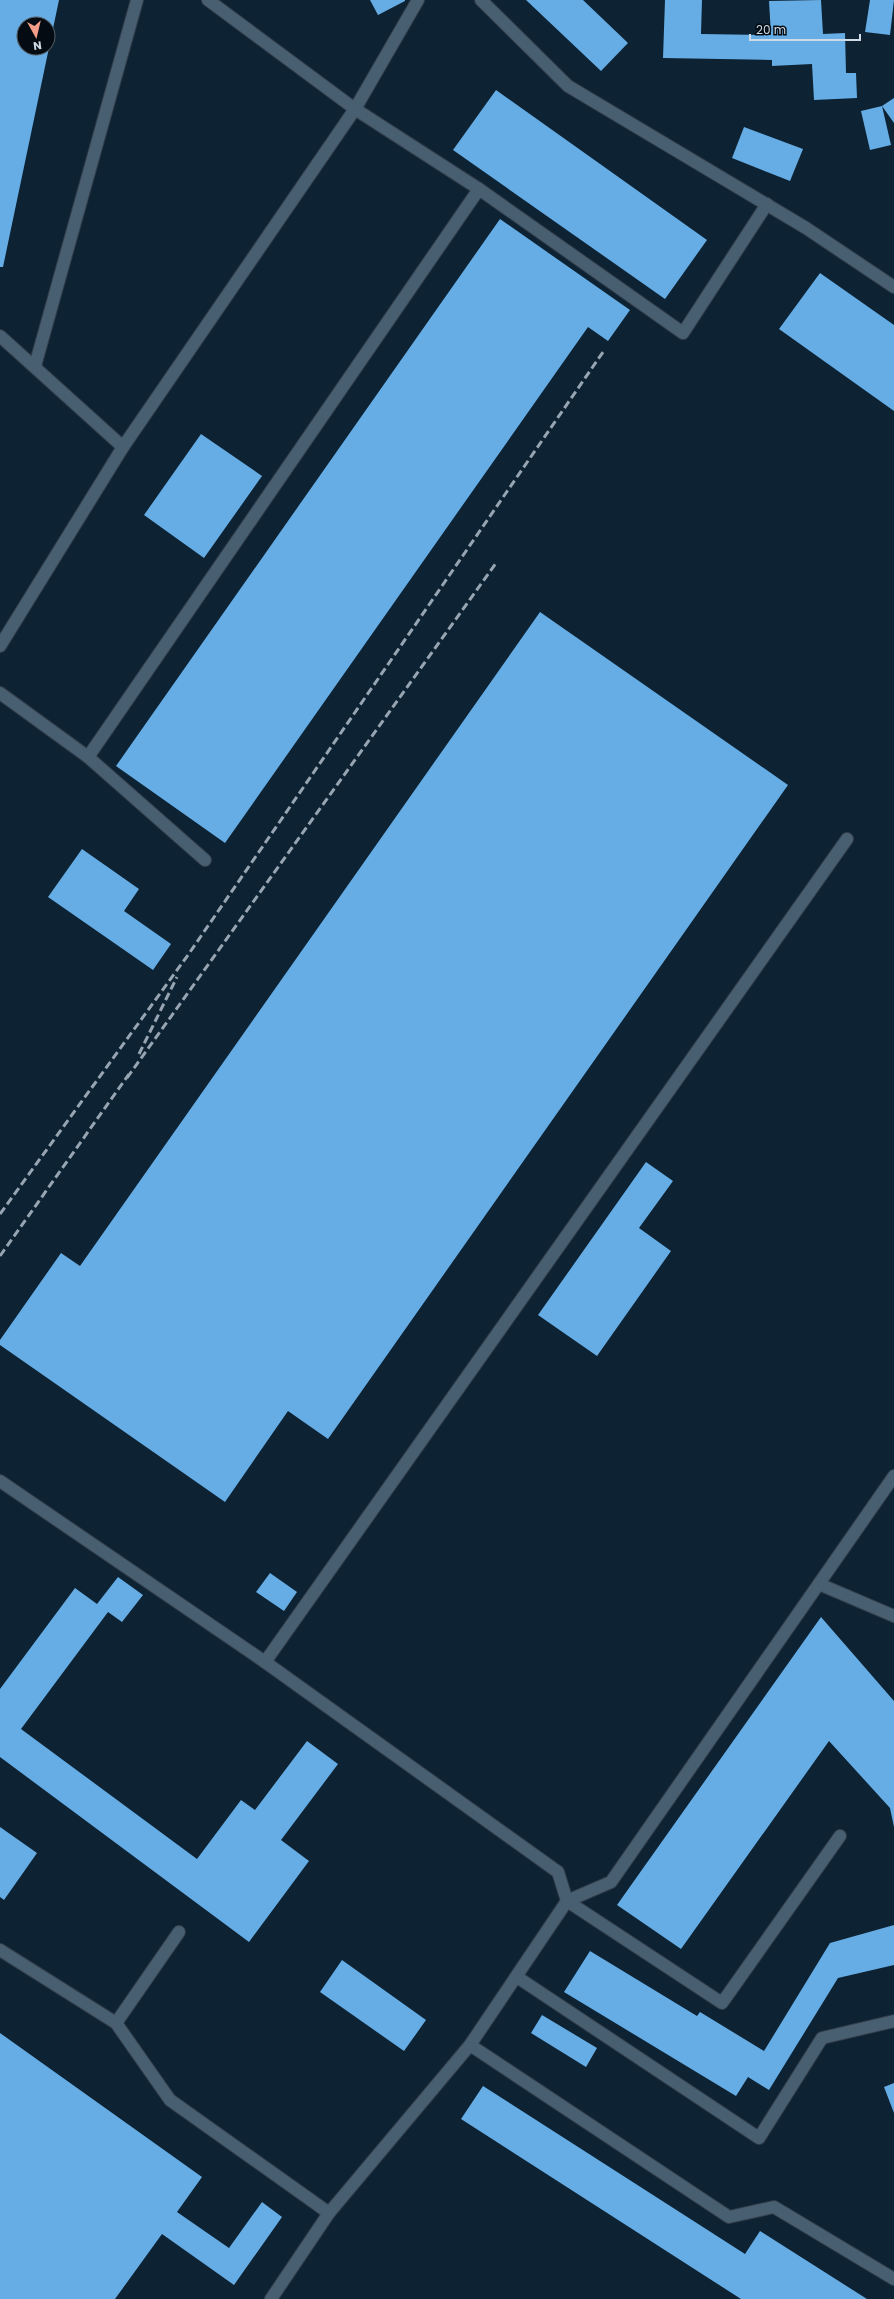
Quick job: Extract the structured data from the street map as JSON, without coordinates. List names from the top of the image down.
{
  "scale_bar": "20 m",
  "north": "bottom"
}
